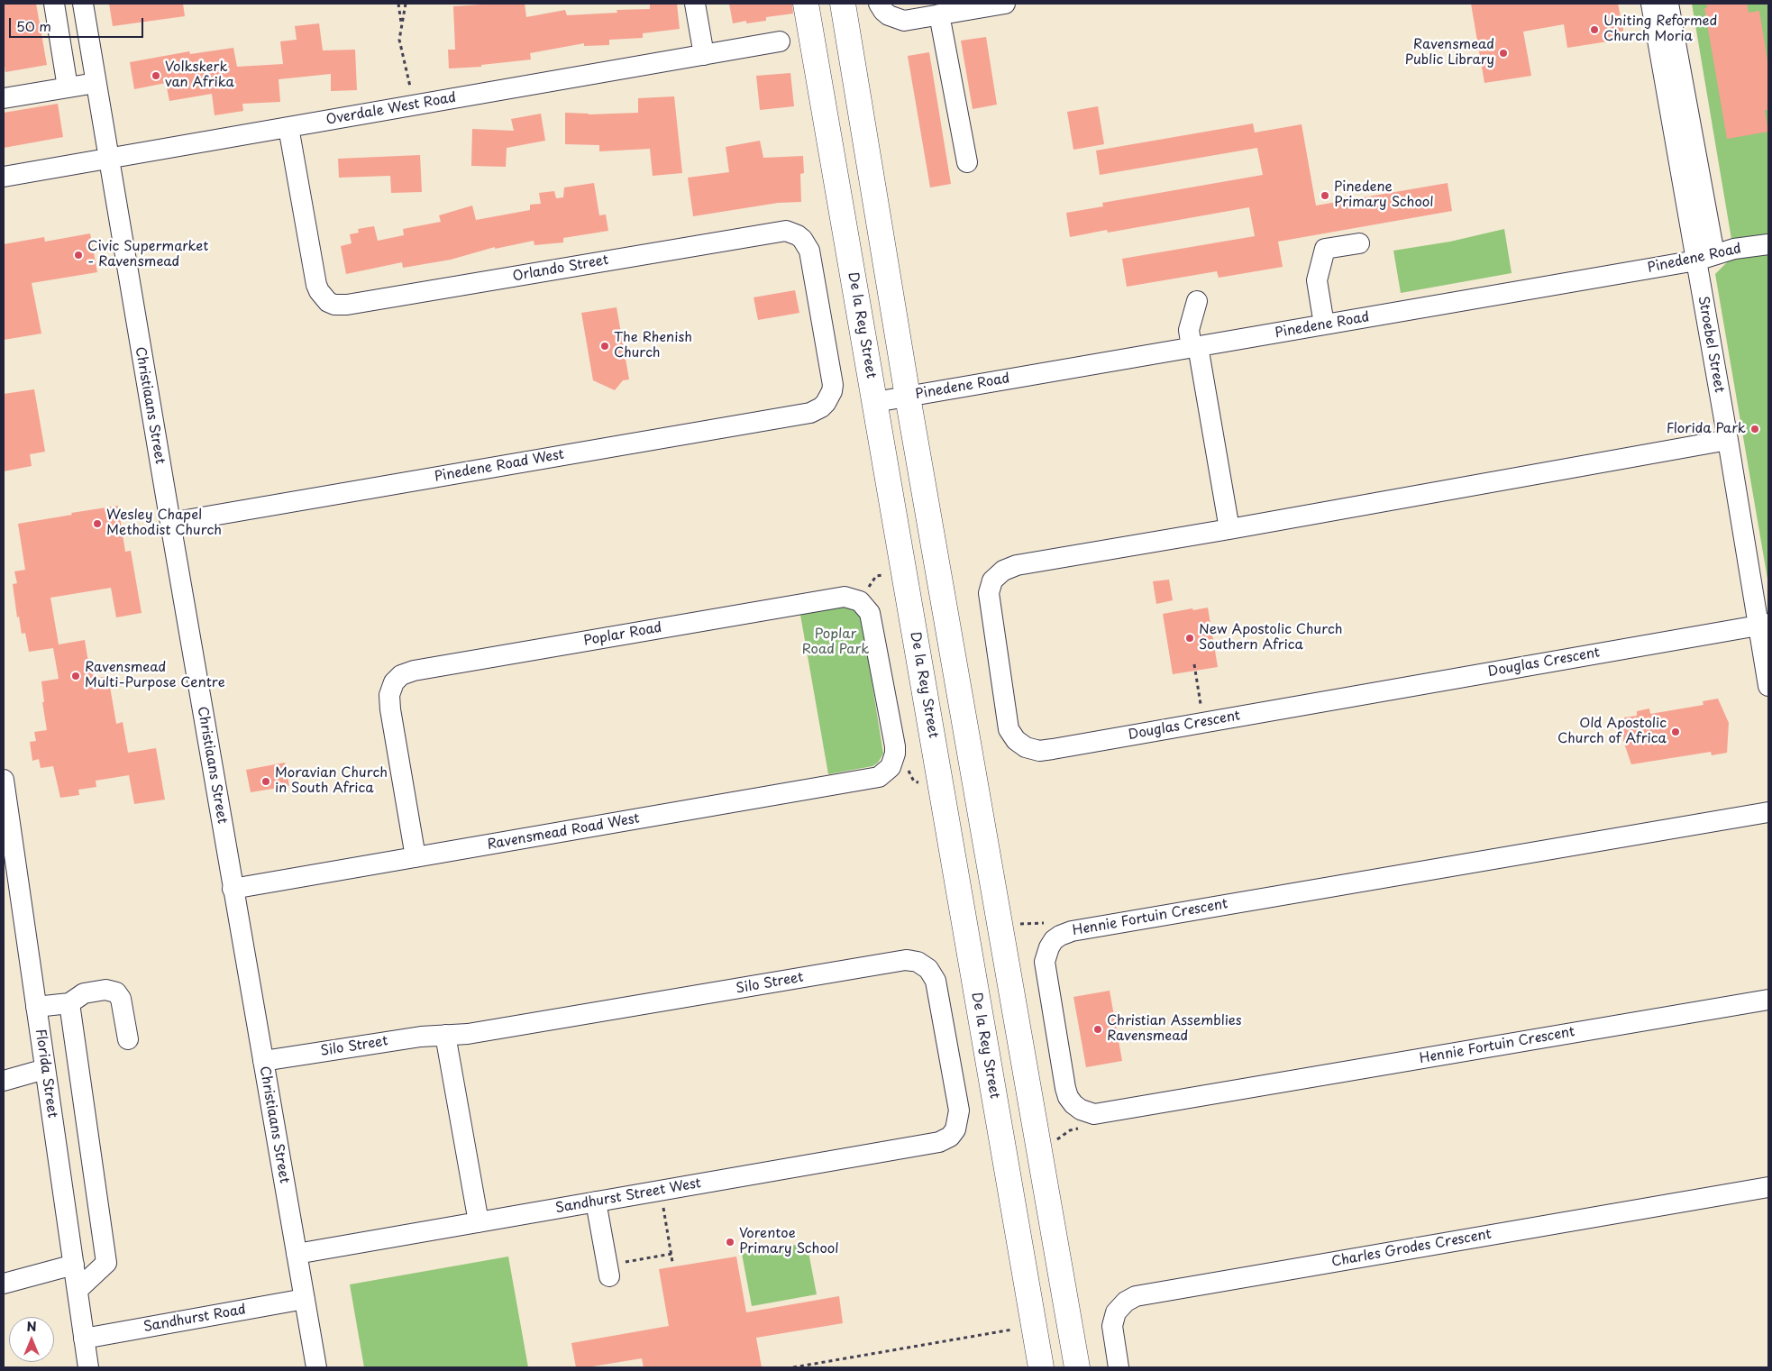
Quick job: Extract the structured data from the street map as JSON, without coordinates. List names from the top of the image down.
{
  "streets": {
    "main road": ["De la Rey Street"],
    "street": [
      "Overdale West Road",
      "Pinedene Road",
      "Orlando Street",
      "Stroebel Street",
      "Christiaans Street",
      "Pinedene Road West",
      "Poplar Road",
      "Douglas Crescent",
      "Ravensmead Road West",
      "Hennie Fortuin Crescent",
      "Silo Street",
      "Florida Street",
      "Sandhurst Street West",
      "Charles Grodes Crescent",
      "Sandhurst Road"
    ]
  },
  "crossings": [
    ["Overdale West Road", "Orlando Street"],
    ["Overdale West Road", "Christiaans Street"],
    ["Pinedene Road", "De la Rey Street"],
    ["Pinedene Road", "Stroebel Street"],
    ["Orlando Street", "Pinedene Road West"],
    ["Stroebel Street", "Douglas Crescent"],
    ["Christiaans Street", "Pinedene Road West"],
    ["Christiaans Street", "Ravensmead Road West"],
    ["Christiaans Street", "Silo Street"],
    ["Christiaans Street", "Sandhurst Street West"],
    ["Christiaans Street", "Sandhurst Road"],
    ["Poplar Road", "Ravensmead Road West"],
    ["Silo Street", "Sandhurst Street West"],
    ["Florida Street", "Sandhurst Road"]
  ],
  "parks": ["Poplar Road Park"],
  "places": [
    "Uniting Reformed Church Moria",
    "Ravensmead Public Library",
    "Volkskerk van Afrika",
    "Pinedene Primary School",
    "Civic Supermarket - Ravensmead",
    "The Rhenish Church",
    "Florida Park",
    "Wesley Chapel Methodist Church",
    "New Apostolic Church Southern Africa",
    "Ravensmead Multi-Purpose Centre",
    "Old Apostolic Church of Africa",
    "Moravian Church in South Africa",
    "Christian Assemblies Ravensmead",
    "Vorentoe Primary School"
  ],
  "scale_bar": "50 m",
  "north": "top"
}
